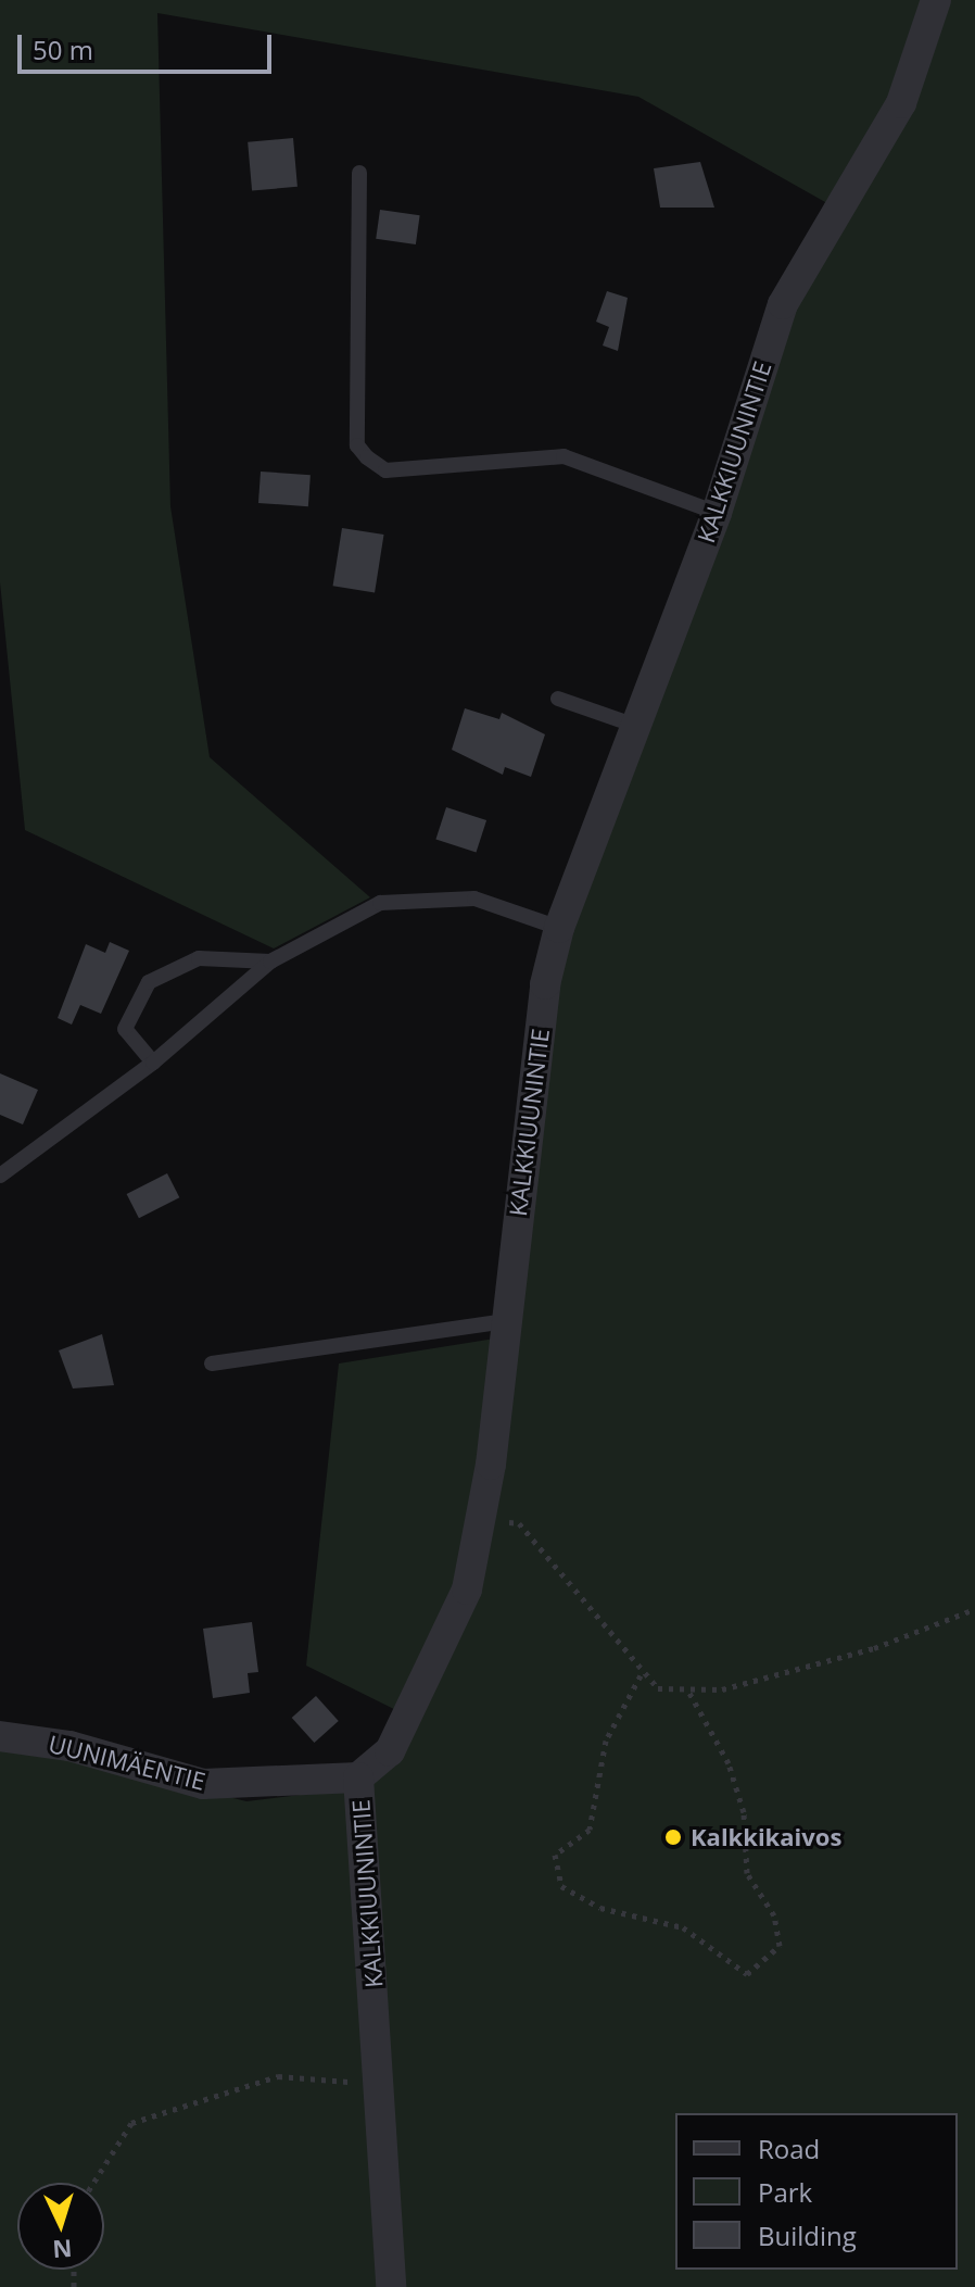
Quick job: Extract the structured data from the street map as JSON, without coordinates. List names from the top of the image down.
{
  "streets": {
    "street": ["KALKKIUUNINTIE", "UUNIMÄENTIE"]
  },
  "crossings": [
    ["KALKKIUUNINTIE", "UUNIMÄENTIE"]
  ],
  "places": ["Kalkkikaivos"],
  "legend": ["Road", "Park", "Building"],
  "scale_bar": "50 m",
  "north": "bottom"
}
